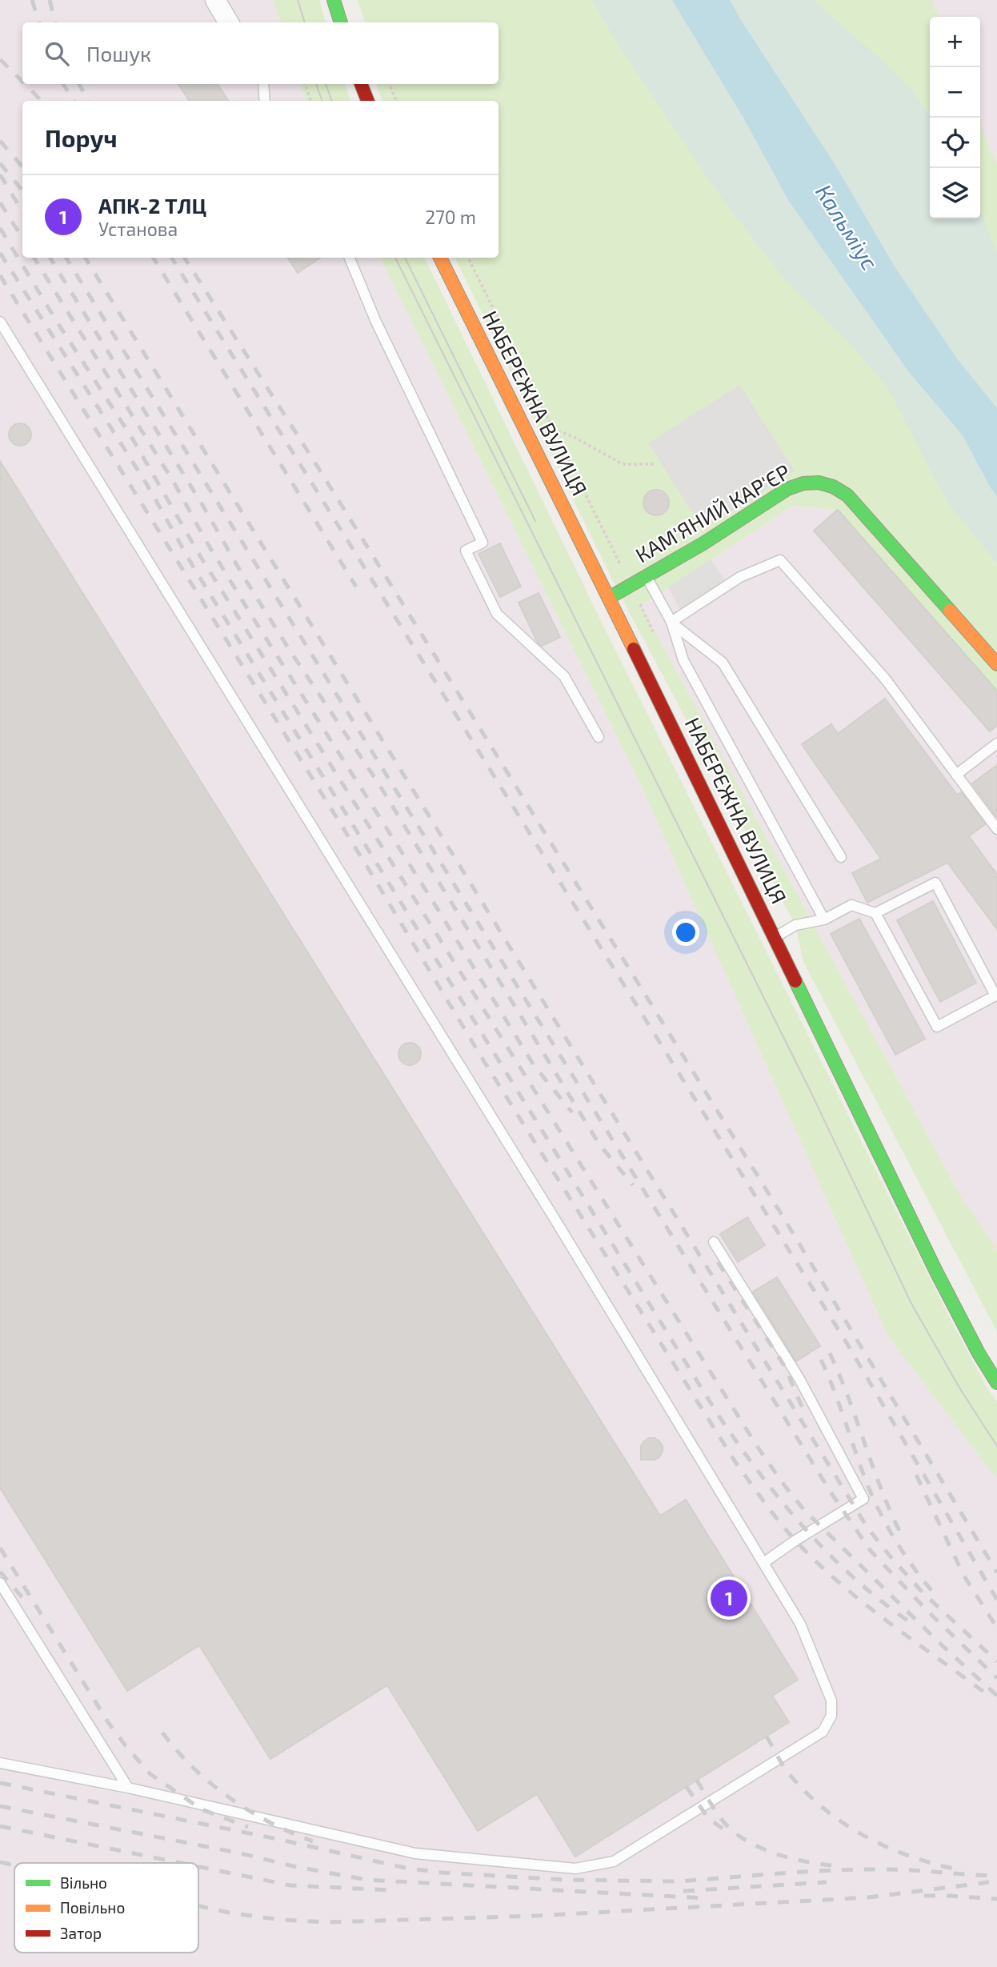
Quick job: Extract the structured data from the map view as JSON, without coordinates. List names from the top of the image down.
{
  "streets": {
    "main road": ["НАБЕРЕЖНА ВУЛИЦЯ", "КАМ'ЯНИЙ КАР'ЄР"]
  },
  "crossings": [
    ["НАБЕРЕЖНА ВУЛИЦЯ", "КАМ'ЯНИЙ КАР'ЄР"]
  ],
  "water": ["Кальміус"],
  "legend": ["Вільно", "Повільно", "Затор"],
  "page": {
    "map_buttons": ["+", "−"],
    "search": "Пошук",
    "heading": "Поруч",
    "list": [
      {
        "mark": "1",
        "name": "АПК-2 ТЛЦ",
        "note": "Установа",
        "value": "270 m"
      }
    ],
    "pins": "1"
  }
}
